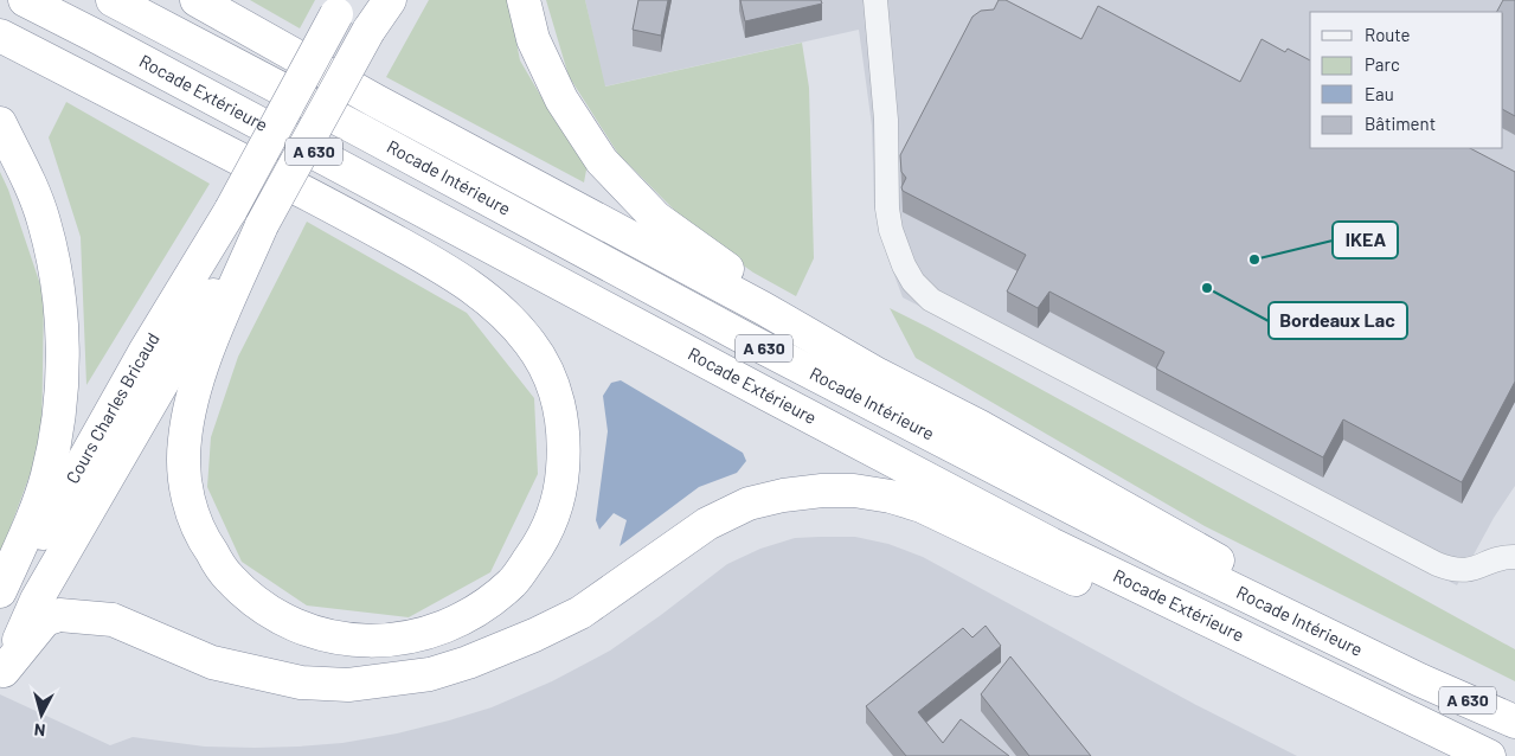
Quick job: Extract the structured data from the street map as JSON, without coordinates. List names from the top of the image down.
{
  "streets": {
    "highway": [
      "Rocade Extérieure",
      "A 630",
      "Rocade Intérieure",
      "Cours Charles Bricaud"
    ]
  },
  "places": ["IKEA", "Bordeaux Lac"],
  "legend": [
    "Route",
    "Parc",
    "Eau",
    "Bâtiment"
  ],
  "north": "bottom"
}
